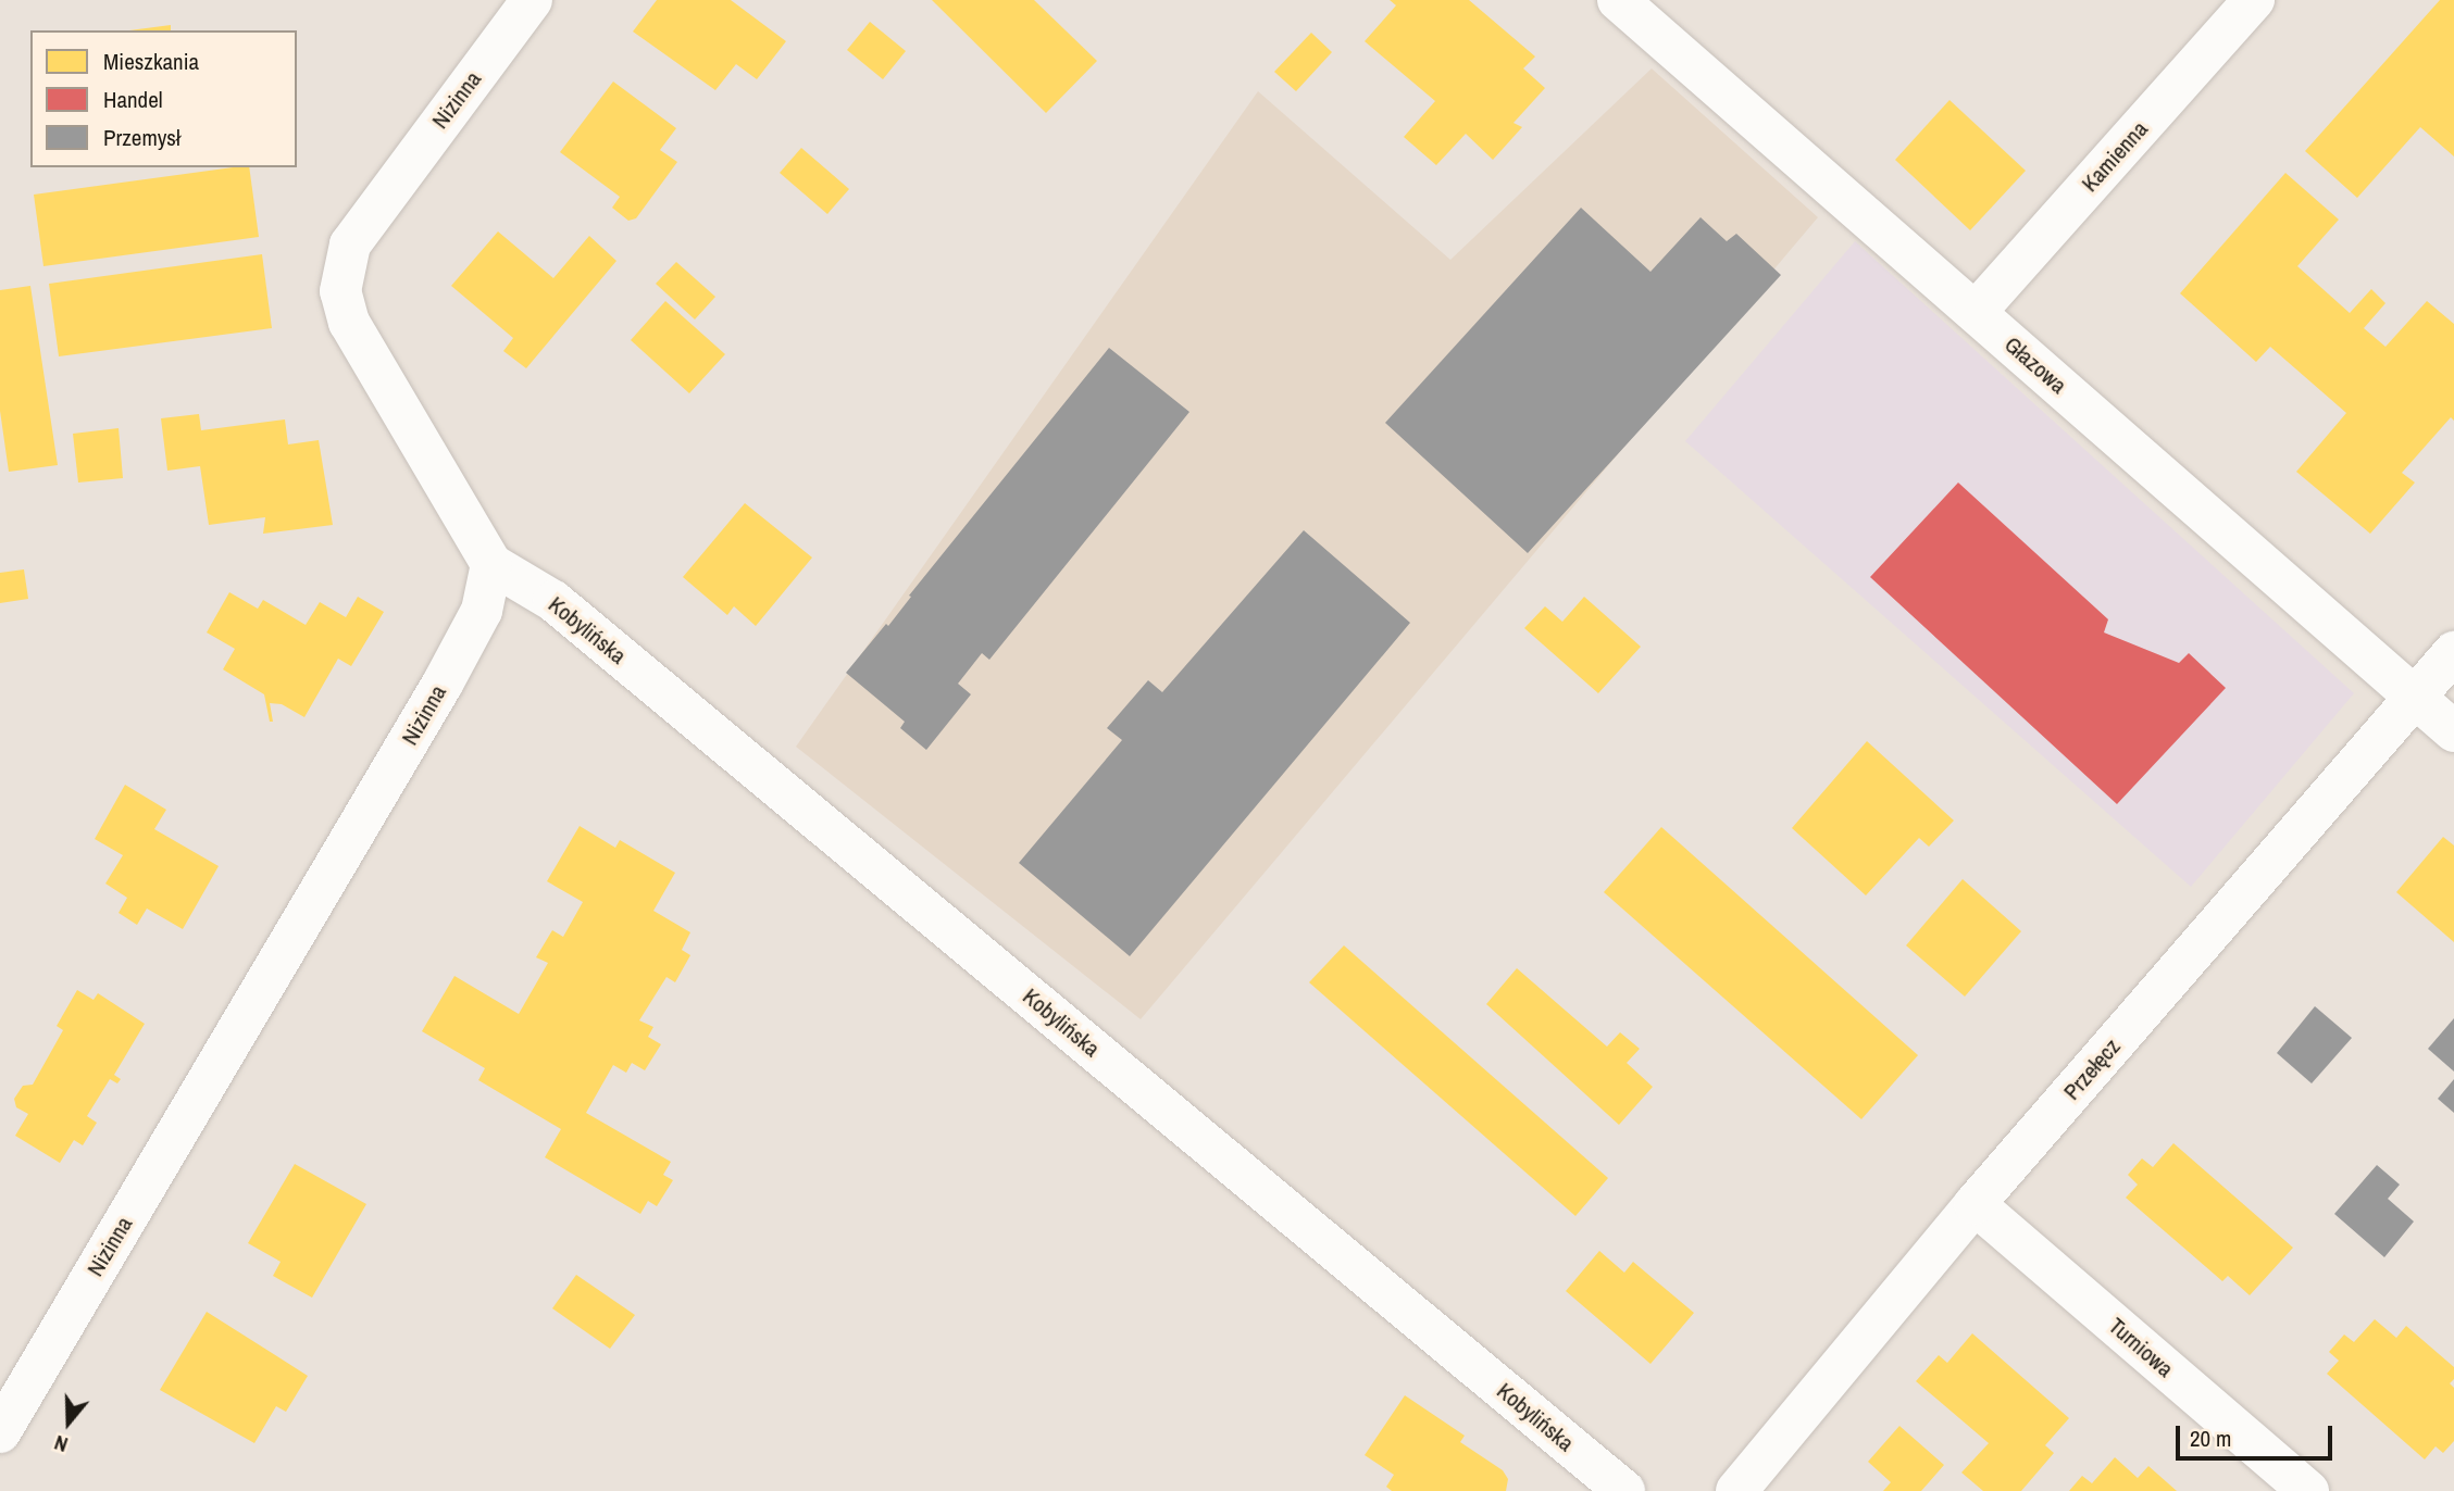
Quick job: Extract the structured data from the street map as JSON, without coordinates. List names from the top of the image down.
{
  "streets": {
    "street": [
      "Nizinna",
      "Kamienna",
      "Głazowa",
      "Kobylińska",
      "Przełęcz",
      "Turniowa"
    ]
  },
  "crossings": [
    ["Nizinna", "Kobylińska"],
    ["Kamienna", "Głazowa"],
    ["Głazowa", "Przełęcz"],
    ["Przełęcz", "Turniowa"]
  ],
  "legend": ["Mieszkania", "Handel", "Przemysł"],
  "scale_bar": "20 m",
  "north": "bottom"
}
